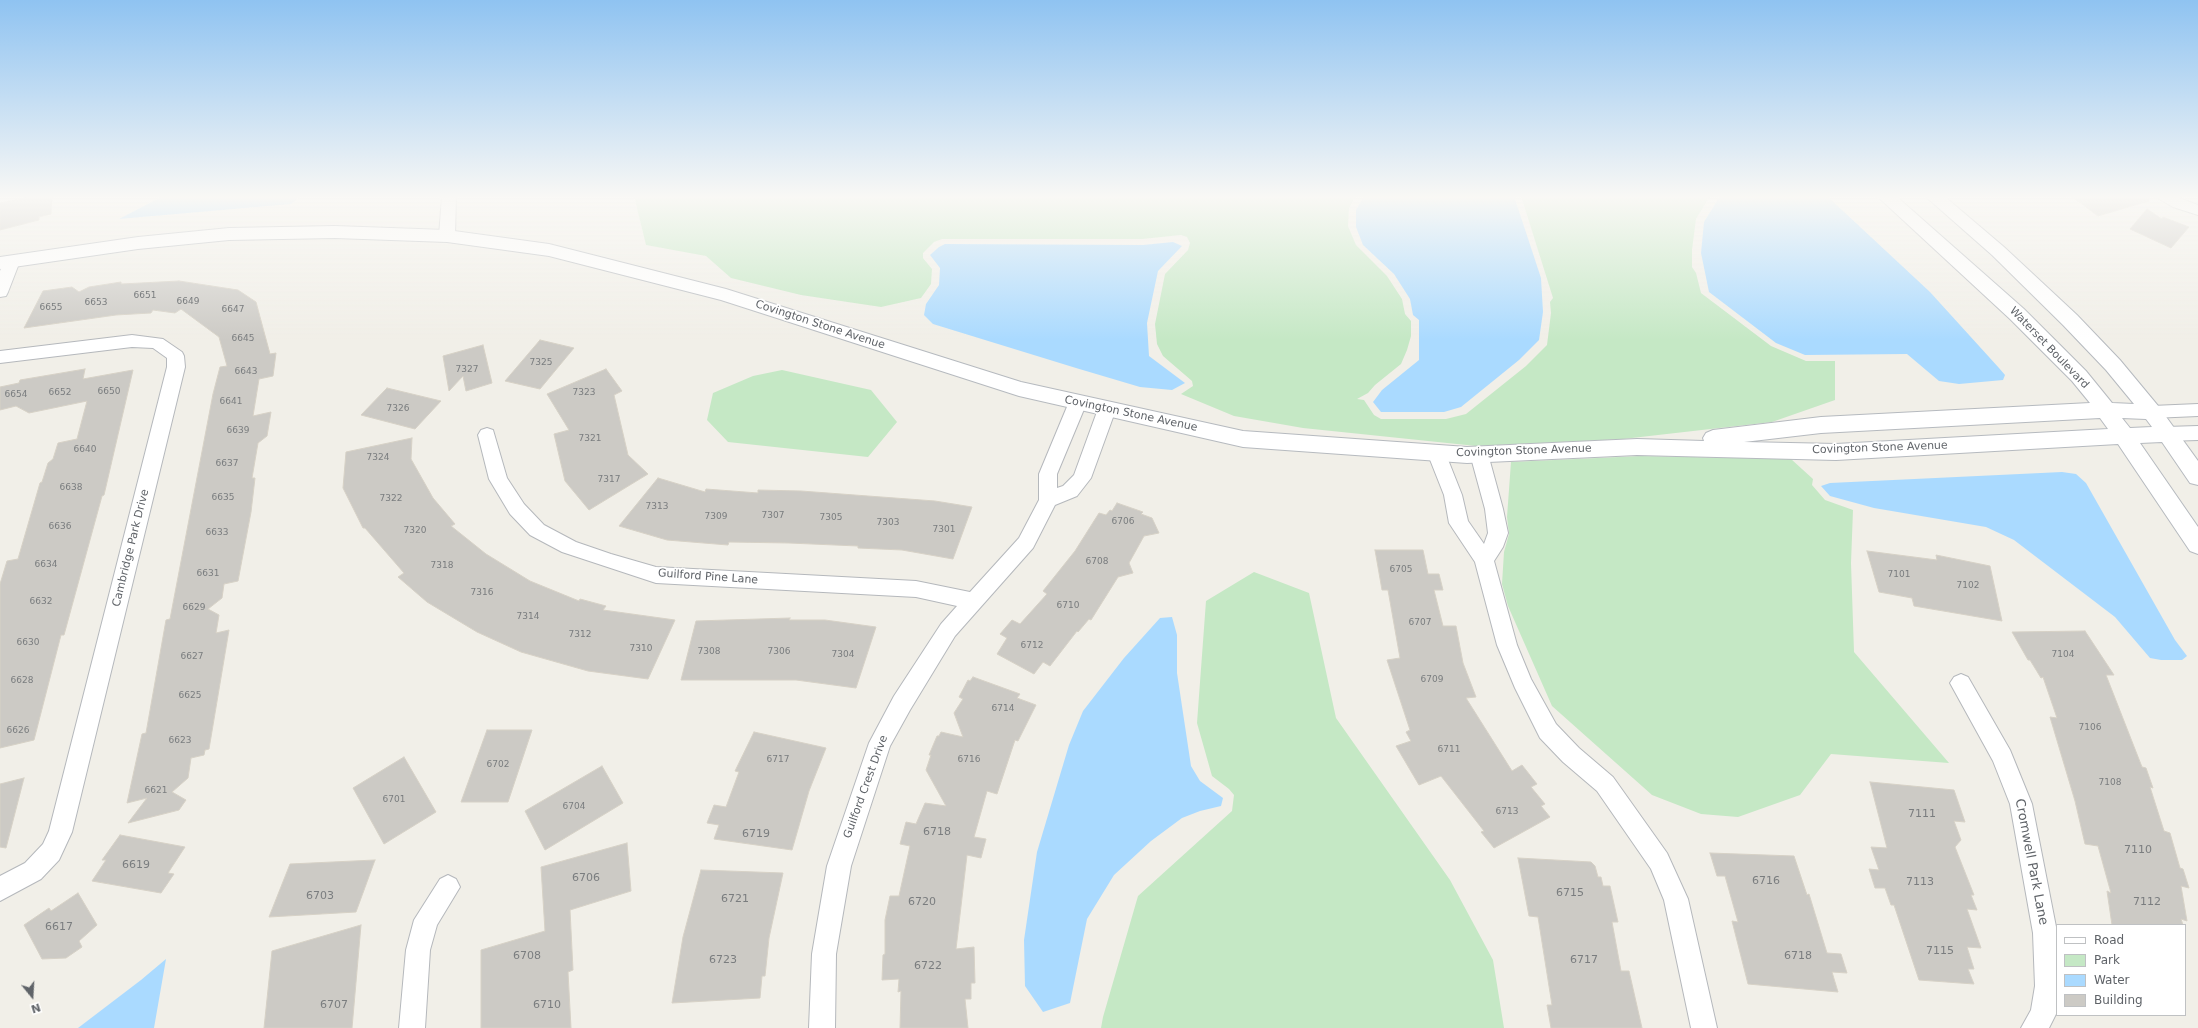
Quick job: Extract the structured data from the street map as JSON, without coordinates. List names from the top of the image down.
{
  "streets": {
    "street": [
      "Covington Stone Avenue",
      "Waterset Boulevard",
      "Cambridge Park Drive",
      "Guilford Pine Lane",
      "Guilford Crest Drive",
      "Cromwell Park Lane"
    ]
  },
  "crossings": [
    ["Covington Stone Avenue", "Waterset Boulevard"],
    ["Covington Stone Avenue", "Guilford Crest Drive"],
    ["Guilford Pine Lane", "Guilford Crest Drive"]
  ],
  "house_numbers": [
    "6651",
    "6649",
    "6653",
    "6655",
    "6647",
    "6645",
    "7325",
    "7327",
    "6643",
    "6650",
    "6652",
    "7323",
    "6654",
    "6641",
    "7326",
    "6639",
    "7321",
    "6640",
    "7324",
    "6637",
    "7317",
    "6638",
    "6635",
    "7322",
    "7313",
    "7307",
    "7309",
    "7305",
    "6706",
    "7303",
    "6636",
    "7301",
    "7320",
    "6633",
    "6708",
    "6634",
    "7318",
    "6705",
    "6631",
    "7101",
    "7102",
    "7316",
    "6632",
    "6710",
    "6629",
    "7314",
    "6707",
    "7312",
    "6630",
    "6712",
    "7310",
    "7308",
    "7306",
    "7304",
    "7104",
    "6627",
    "6709",
    "6628",
    "6625",
    "6714",
    "7106",
    "6626",
    "6623",
    "6711",
    "6717",
    "6716",
    "6702",
    "7108",
    "6621",
    "6701",
    "6704",
    "6713",
    "7111",
    "6718",
    "6719",
    "7110",
    "6619",
    "6706",
    "6716",
    "7113",
    "6715",
    "6703",
    "6721",
    "6720",
    "7112",
    "6617",
    "7115",
    "6708",
    "6718",
    "6723",
    "6717",
    "6722",
    "6707",
    "6710"
  ],
  "legend": [
    "Road",
    "Park",
    "Water",
    "Building"
  ],
  "north": "bottom"
}
